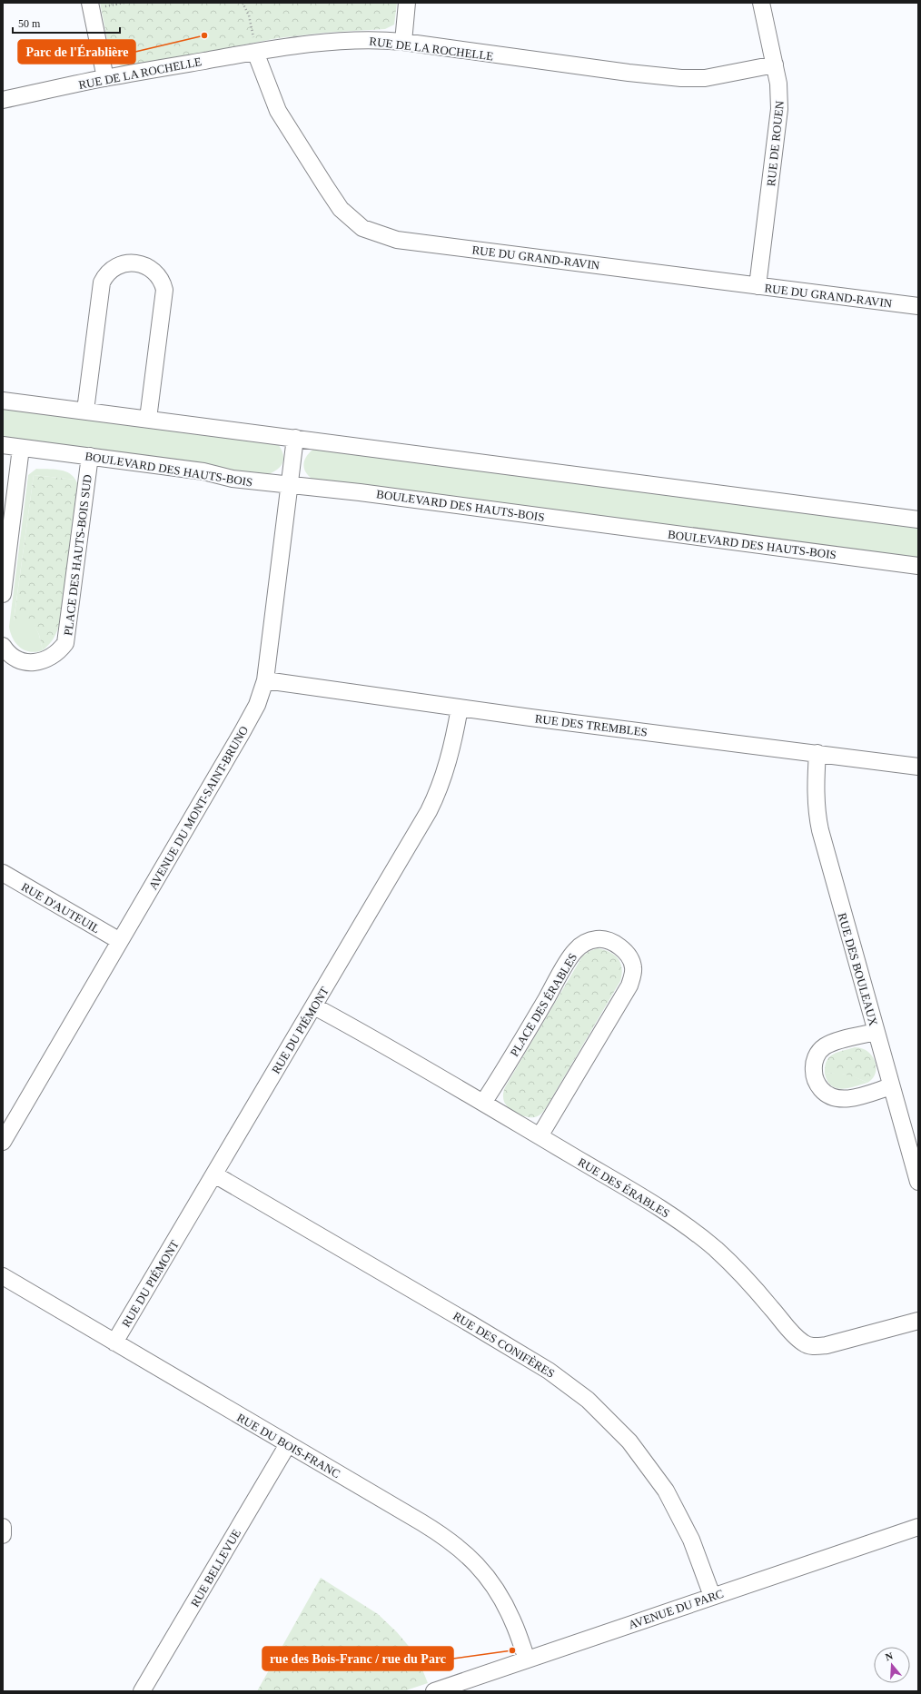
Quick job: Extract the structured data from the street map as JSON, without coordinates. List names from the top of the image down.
{
  "streets": {
    "street": [
      "RUE DE LA ROCHELLE",
      "RUE DE ROUEN",
      "RUE DU GRAND-RAVIN",
      "BOULEVARD DES HAUTS-BOIS",
      "PLACE DES HAUTS-BOIS SUD",
      "RUE DES TREMBLES",
      "AVENUE DU MONT-SAINT-BRUNO",
      "RUE D'AUTEUIL",
      "RUE DES BOULEAUX",
      "PLACE DES ÉRABLES",
      "RUE DU PIÉMONT",
      "RUE DES ÉRABLES",
      "RUE DES CONIFÈRES",
      "RUE DU BOIS-FRANC",
      "RUE BELLEVUE",
      "AVENUE DU PARC"
    ]
  },
  "crossings": [
    ["RUE DE LA ROCHELLE", "RUE DE ROUEN"],
    ["RUE DE LA ROCHELLE", "RUE DU GRAND-RAVIN"],
    ["RUE DE ROUEN", "RUE DU GRAND-RAVIN"],
    ["BOULEVARD DES HAUTS-BOIS", "PLACE DES HAUTS-BOIS SUD"],
    ["BOULEVARD DES HAUTS-BOIS", "AVENUE DU MONT-SAINT-BRUNO"],
    ["RUE DES TREMBLES", "AVENUE DU MONT-SAINT-BRUNO"],
    ["RUE DES TREMBLES", "RUE DES BOULEAUX"],
    ["RUE DES TREMBLES", "RUE DU PIÉMONT"],
    ["AVENUE DU MONT-SAINT-BRUNO", "RUE D'AUTEUIL"],
    ["PLACE DES ÉRABLES", "RUE DES ÉRABLES"],
    ["RUE DU PIÉMONT", "RUE DES ÉRABLES"],
    ["RUE DU PIÉMONT", "RUE DES CONIFÈRES"],
    ["RUE DU PIÉMONT", "RUE DU BOIS-FRANC"],
    ["RUE DES CONIFÈRES", "AVENUE DU PARC"],
    ["RUE DU BOIS-FRANC", "RUE BELLEVUE"],
    ["RUE DU BOIS-FRANC", "AVENUE DU PARC"]
  ],
  "places": ["Parc de l'Érablière", "rue des Bois-Franc / rue du Parc"],
  "scale_bar": "50 m",
  "north": "top"
}
